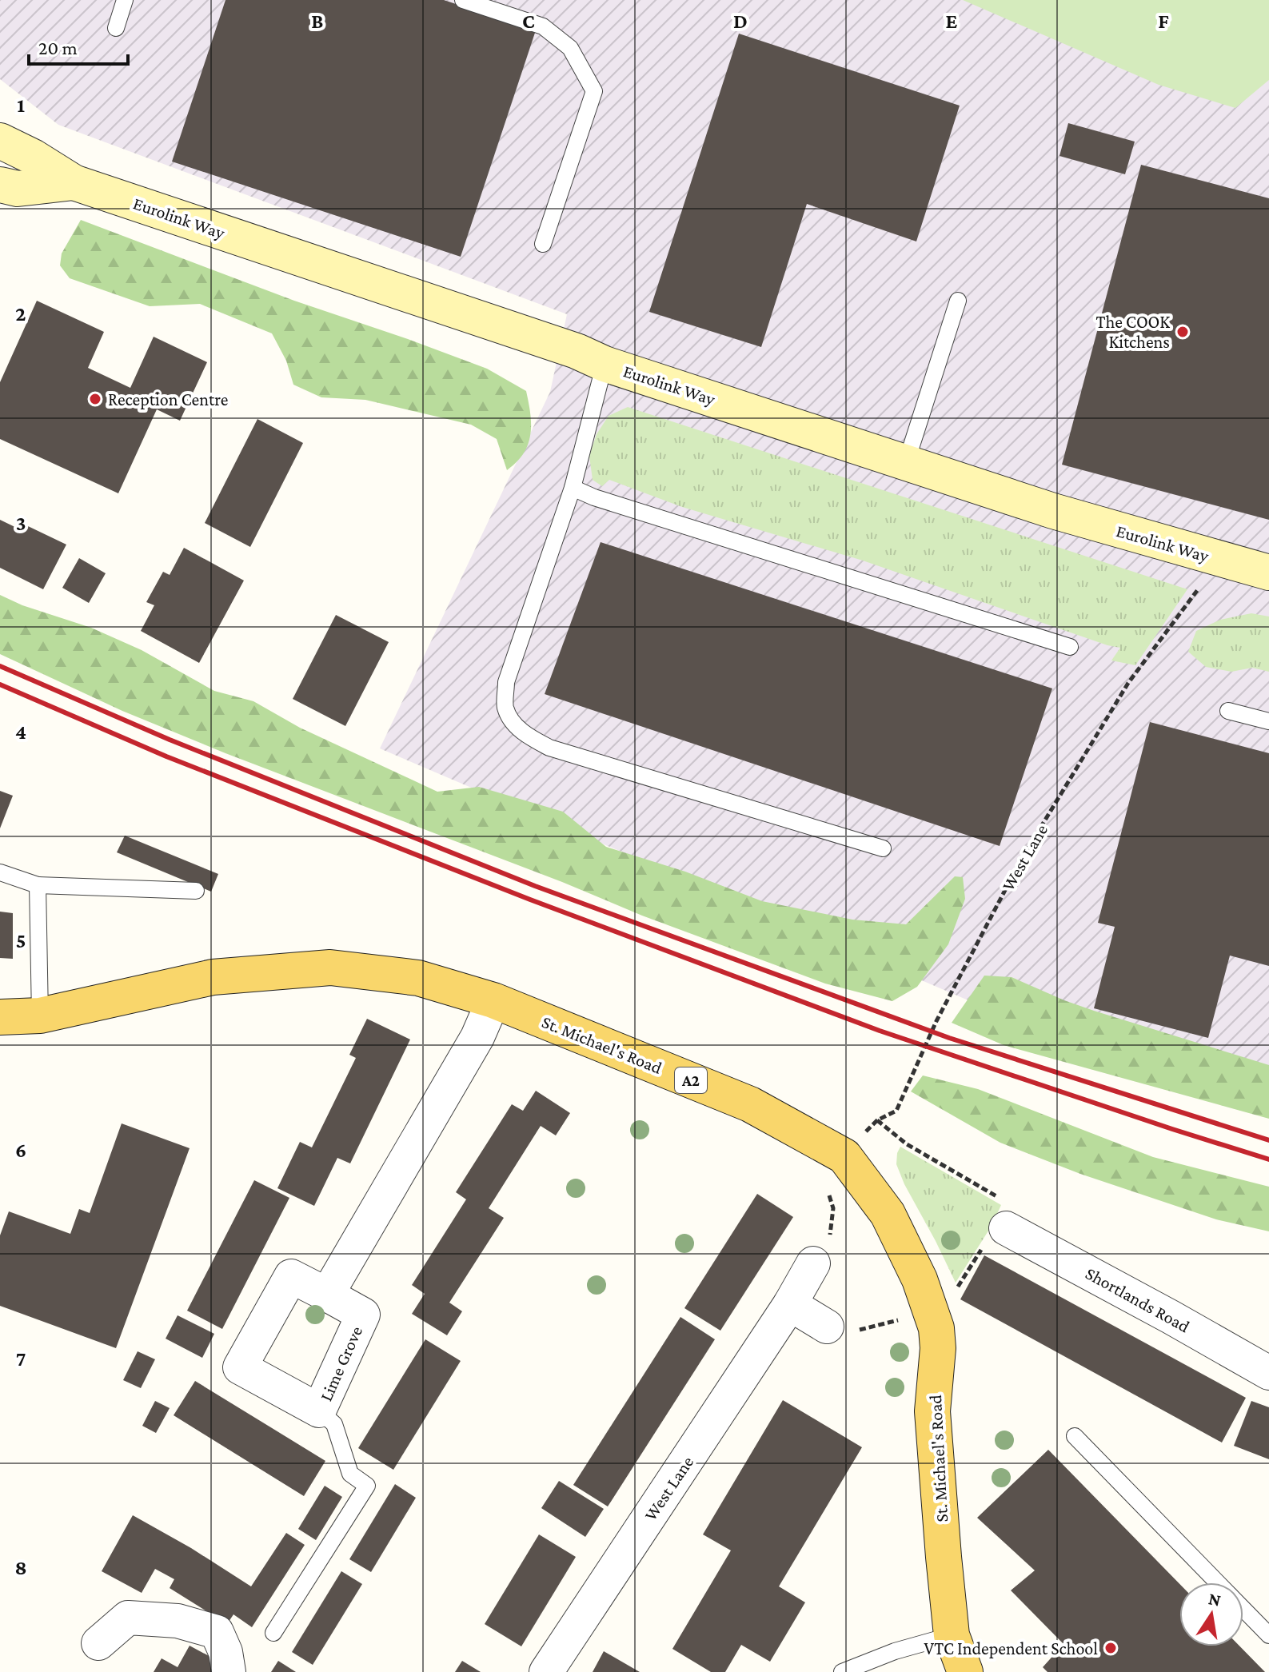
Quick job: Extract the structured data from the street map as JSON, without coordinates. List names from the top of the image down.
{
  "streets": {
    "main road": ["Eurolink Way", "St. Michael's Road", "A2"],
    "street": ["West Lane", "Shortlands Road", "Lime Grove"]
  },
  "places": ["The COOK Kitchens", "Reception Centre", "VTC Independent School"],
  "scale_bar": "20 m",
  "north": "top",
  "grid": {
    "columns": [
      "B",
      "C",
      "D",
      "E",
      "F"
    ],
    "rows": [
      "1",
      "2",
      "3",
      "4",
      "5",
      "6",
      "7",
      "8"
    ]
  }
}
